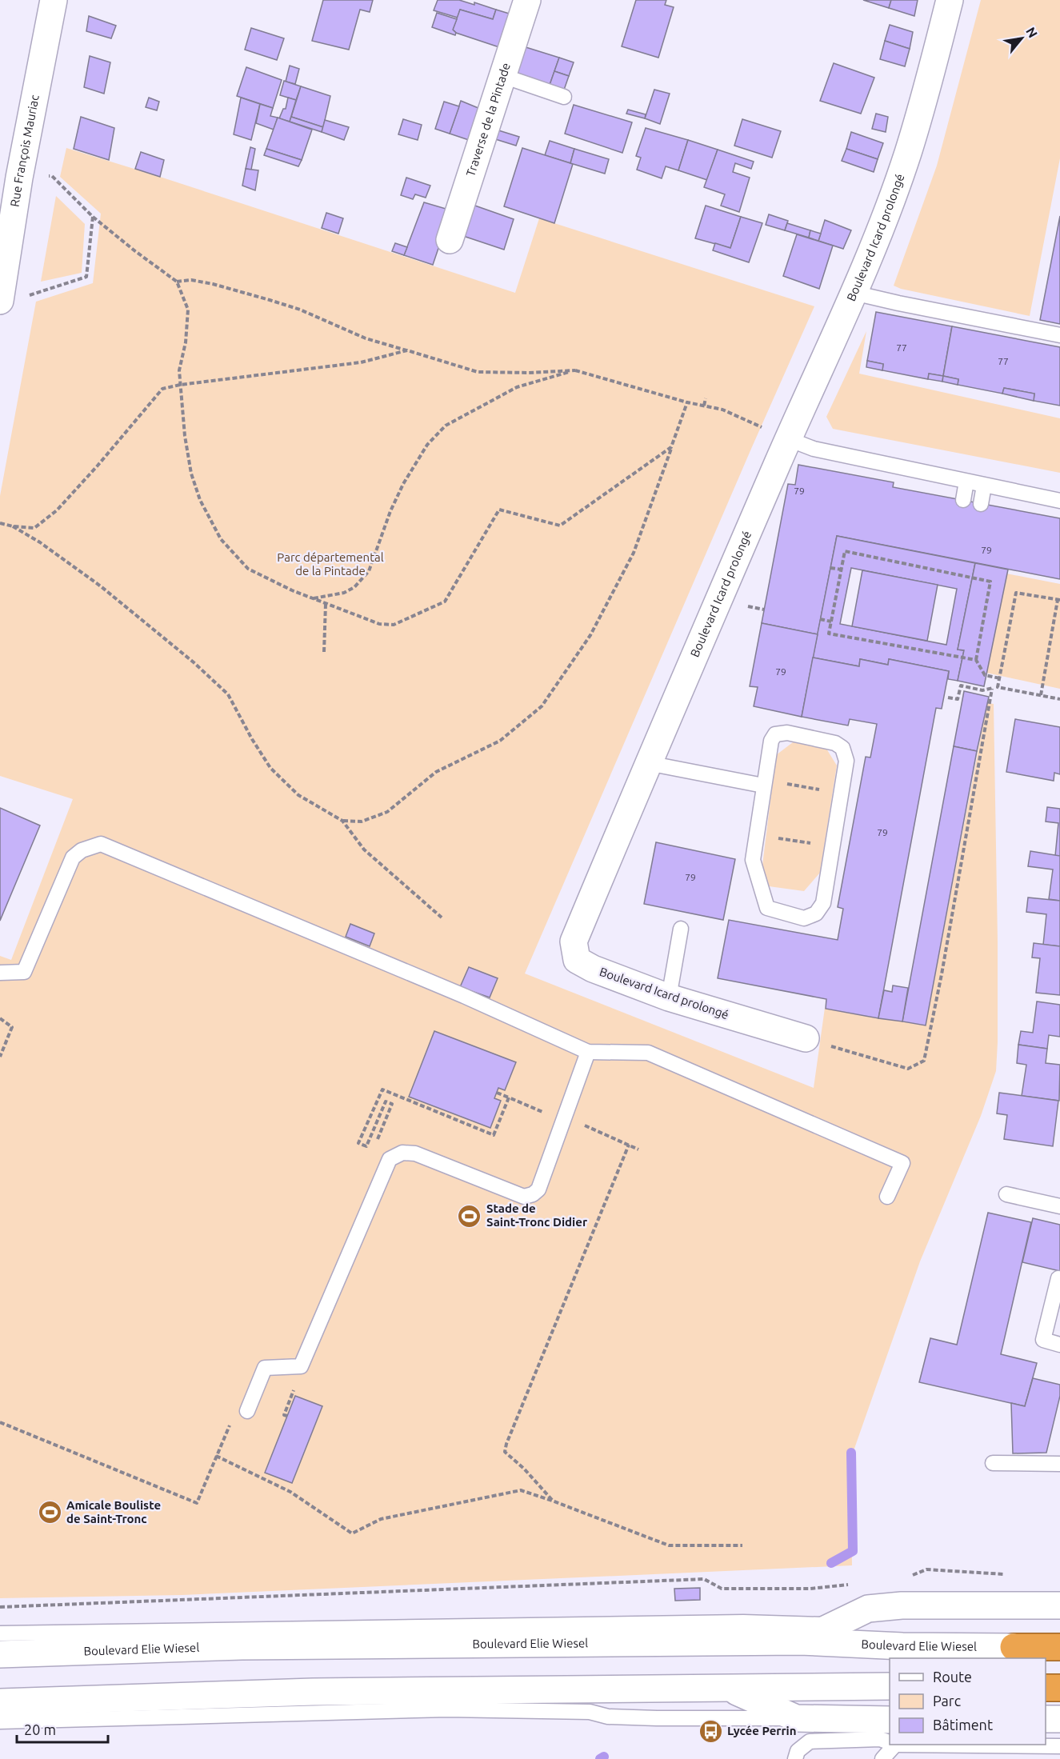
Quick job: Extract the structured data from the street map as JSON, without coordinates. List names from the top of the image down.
{
  "streets": {
    "highway": ["Boulevard Elie Wiesel"],
    "street": ["Traverse de la Pintade", "Rue François Mauriac", "Boulevard Icard prolongé"]
  },
  "parks": ["Parc départemental de la Pintade"],
  "places": {
    "sports": ["Stade de Saint-Tronc Didier", "Amicale Bouliste de Saint-Tronc"],
    "bus stop": ["Lycée Perrin"]
  },
  "house_numbers": [
    "77",
    "77",
    "79",
    "79",
    "79",
    "79",
    "79"
  ],
  "legend": ["Route", "Parc", "Bâtiment"],
  "scale_bar": "20 m",
  "north": "top right"
}
